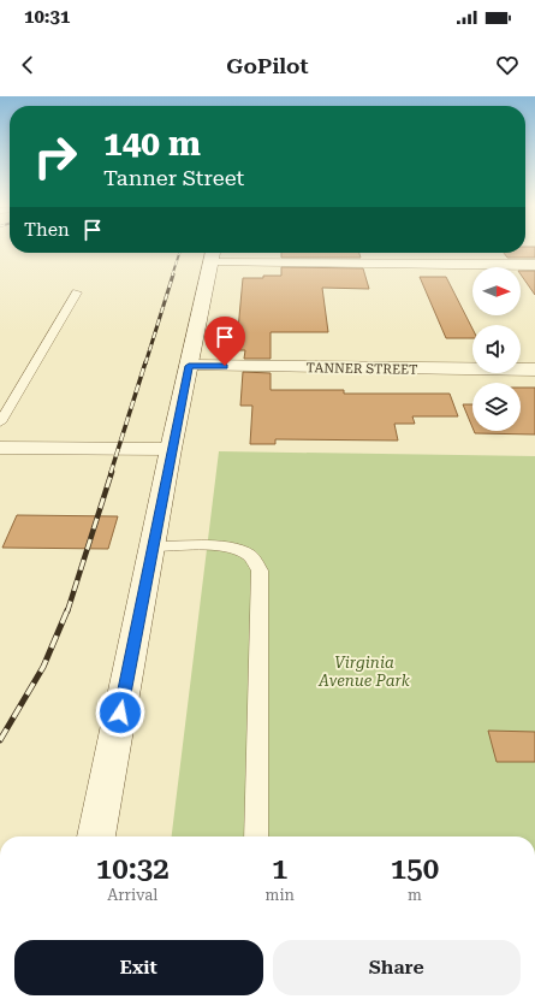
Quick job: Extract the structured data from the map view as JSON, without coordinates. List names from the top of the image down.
{
  "streets": {
    "street": ["TANNER STREET"]
  },
  "parks": ["Virginia Avenue Park"],
  "north": "right",
  "page": {
    "status": "10:31",
    "header": "GoPilot",
    "turn": ["140 m", "Tanner Street"],
    "then": "Then",
    "eta": [
      "10:32",
      "Arrival",
      "1",
      "min",
      "150",
      "m"
    ],
    "buttons": ["Exit", "Share"]
  }
}
